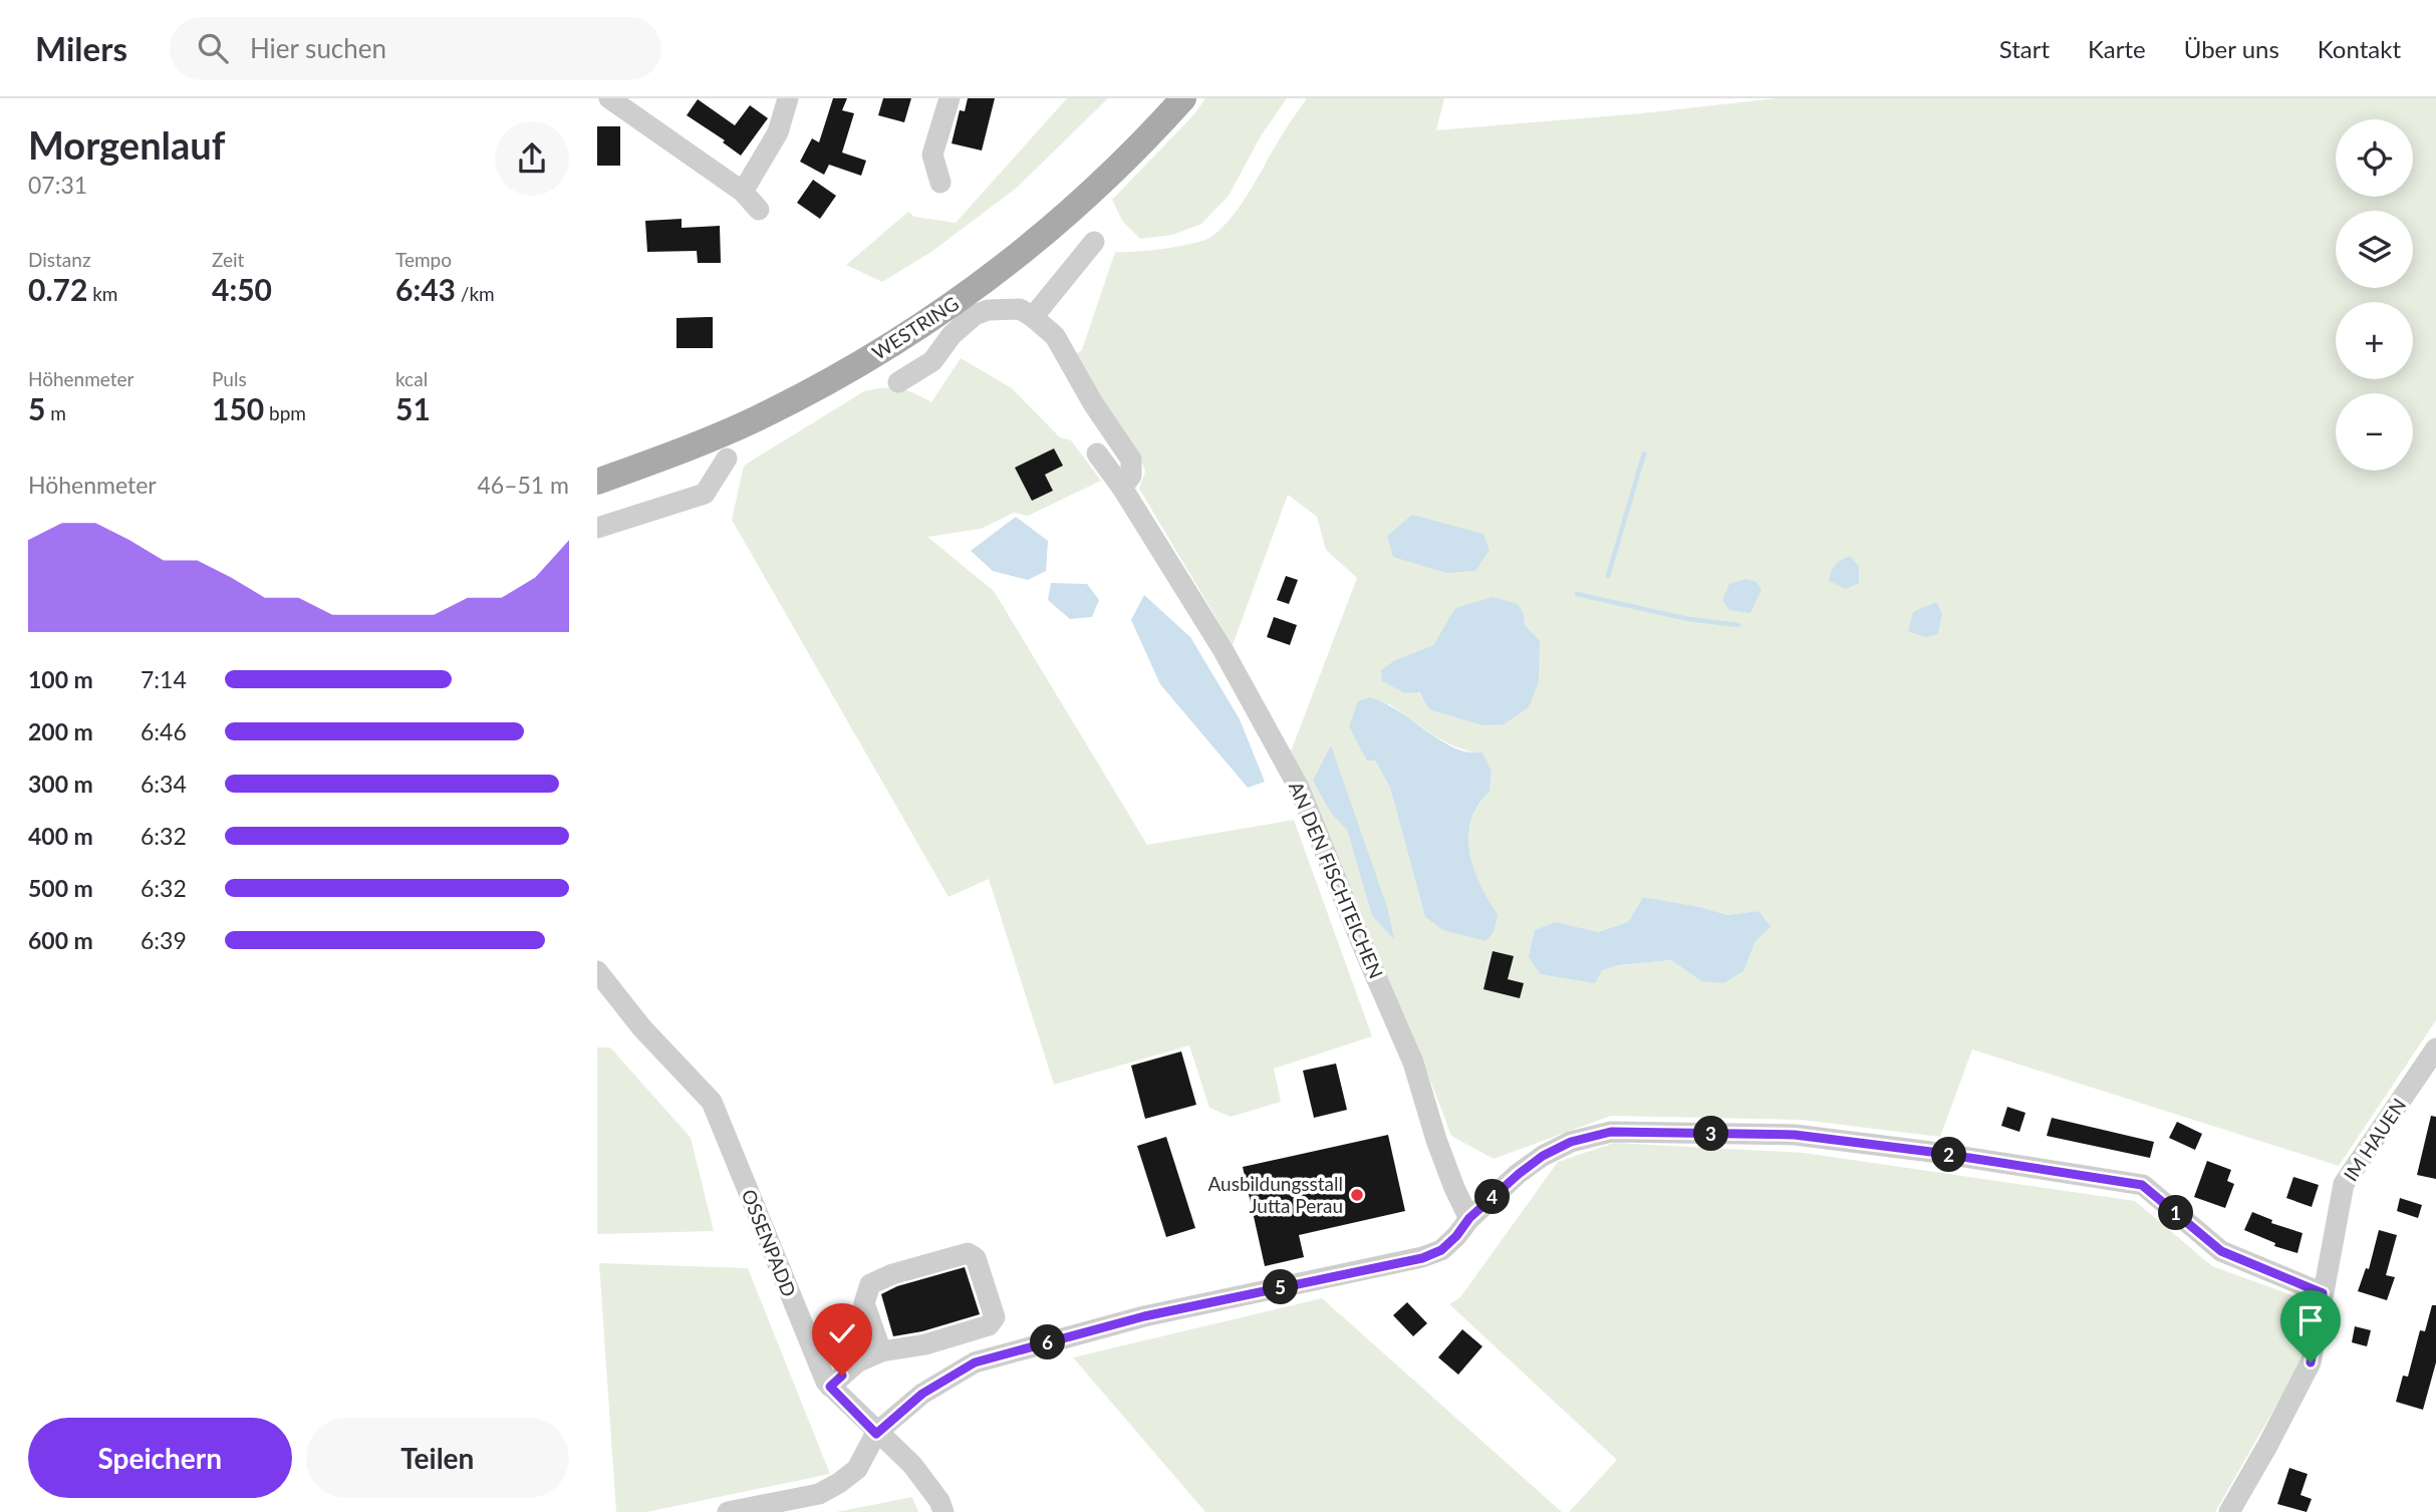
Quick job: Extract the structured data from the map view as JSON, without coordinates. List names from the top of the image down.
{
  "streets": {
    "main road": ["WESTRING"],
    "street": ["AN DEN FISCHTEICHEN", "IM HAUEN", "OSSENPADD"]
  },
  "places": ["Ausbildungsstall Jutta Perau"],
  "page": {
    "header": "Milers",
    "search": "Hier suchen",
    "nav": [
      "Start",
      "Karte",
      "Über uns",
      "Kontakt"
    ],
    "heading": ["Morgenlauf", "07:31"],
    "map_buttons": ["+", "−"],
    "stats": [
      ["Distanz", "0.72 km"],
      ["Zeit", "4:50"],
      ["Tempo", "6:43 /km"],
      ["Höhenmeter", "5 m"],
      ["Puls", "150 bpm"],
      ["kcal", "51"]
    ],
    "chart": ["Höhenmeter", "46–51 m"],
    "list": [
      {
        "name": "100 m",
        "note": "7:14"
      },
      {
        "name": "200 m",
        "note": "6:46"
      },
      {
        "name": "300 m",
        "note": "6:34"
      },
      {
        "name": "400 m",
        "note": "6:32"
      },
      {
        "name": "500 m",
        "note": "6:32"
      },
      {
        "name": "600 m",
        "note": "6:39"
      }
    ],
    "pins": [
      "3",
      "2",
      "4",
      "1",
      "5",
      "6"
    ],
    "buttons": ["Speichern", "Teilen"]
  }
}
